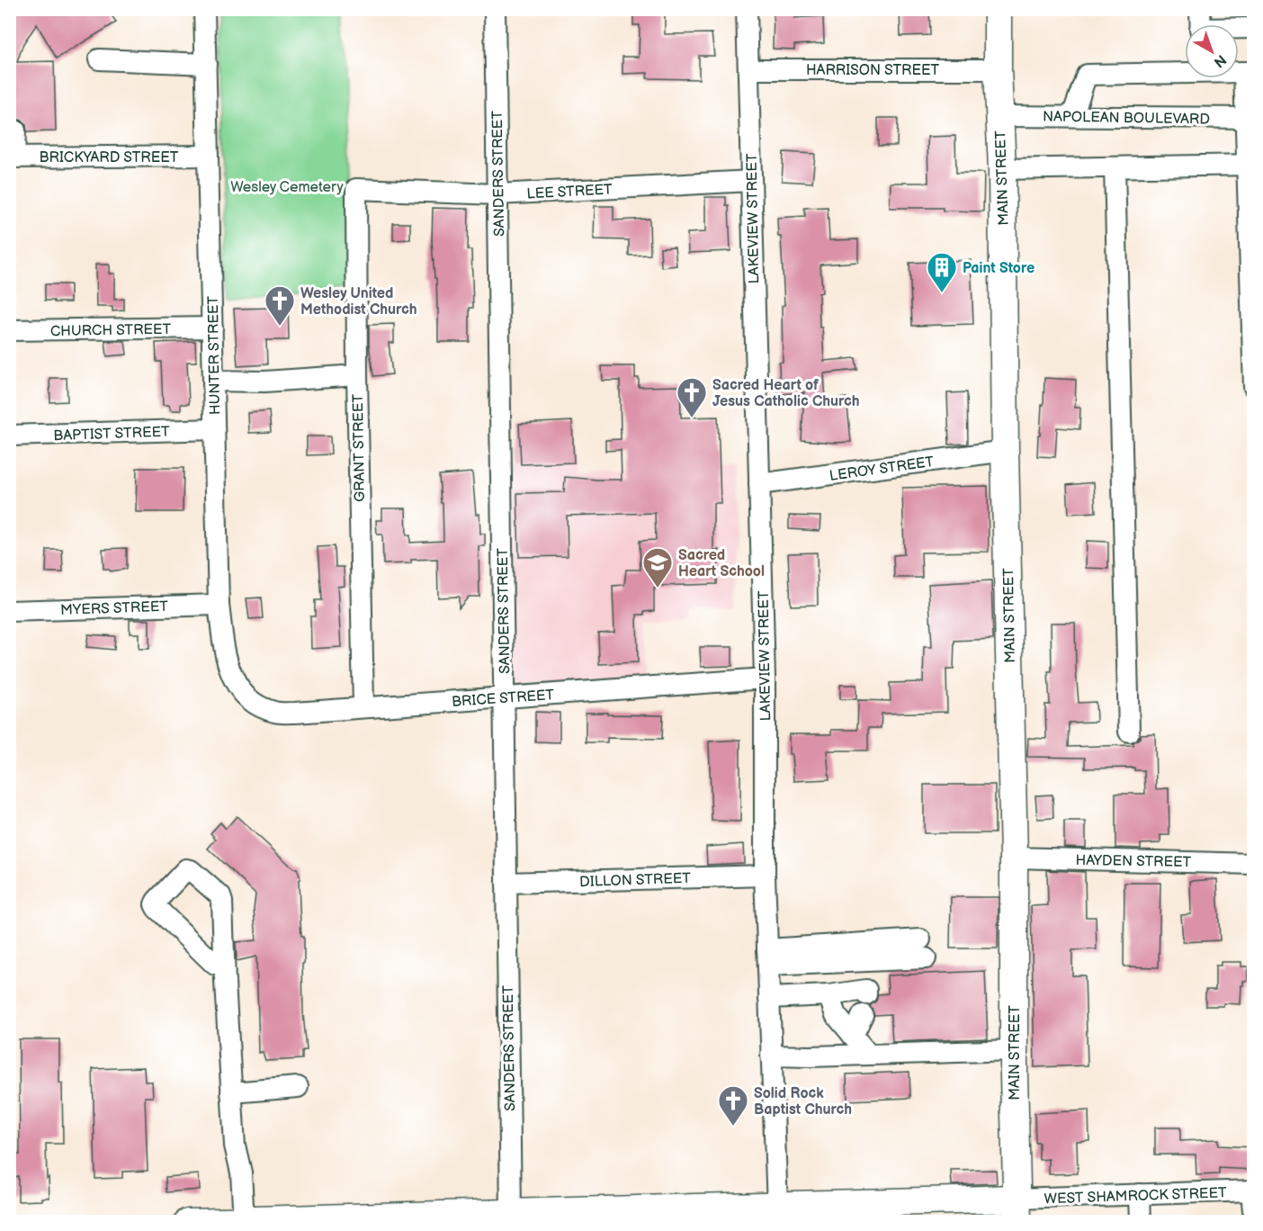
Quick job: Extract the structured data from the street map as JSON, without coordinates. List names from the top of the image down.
{
  "streets": {
    "main road": ["MAIN STREET"],
    "street": [
      "HARRISON STREET",
      "NAPOLEAN BOULEVARD",
      "BRICKYARD STREET",
      "SANDERS STREET",
      "LEE STREET",
      "LAKEVIEW STREET",
      "CHURCH STREET",
      "HUNTER STREET",
      "BAPTIST STREET",
      "GRANT STREET",
      "LEROY STREET",
      "MYERS STREET",
      "BRICE STREET",
      "HAYDEN STREET",
      "DILLON STREET",
      "WEST SHAMROCK STREET"
    ]
  },
  "crossings": [
    ["HARRISON STREET", "MAIN STREET"],
    ["HARRISON STREET", "LAKEVIEW STREET"],
    ["NAPOLEAN BOULEVARD", "MAIN STREET"],
    ["BRICKYARD STREET", "HUNTER STREET"],
    ["SANDERS STREET", "LEE STREET"],
    ["SANDERS STREET", "BRICE STREET"],
    ["SANDERS STREET", "DILLON STREET"],
    ["MAIN STREET", "LEROY STREET"],
    ["MAIN STREET", "HAYDEN STREET"],
    ["MAIN STREET", "WEST SHAMROCK STREET"],
    ["LEE STREET", "LAKEVIEW STREET"],
    ["LEE STREET", "GRANT STREET"],
    ["LAKEVIEW STREET", "LEROY STREET"],
    ["LAKEVIEW STREET", "BRICE STREET"],
    ["LAKEVIEW STREET", "DILLON STREET"],
    ["CHURCH STREET", "HUNTER STREET"],
    ["HUNTER STREET", "BAPTIST STREET"],
    ["HUNTER STREET", "MYERS STREET"],
    ["HUNTER STREET", "BRICE STREET"],
    ["GRANT STREET", "BRICE STREET"]
  ],
  "parks": ["Wesley Cemetery"],
  "places": {
    "building": ["Paint Store"],
    "church": ["Wesley United Methodist Church", "Sacred Heart of Jesus Catholic Church", "Solid Rock Baptist Church"],
    "school or university": ["Sacred Heart School"]
  },
  "north": "bottom right"
}
